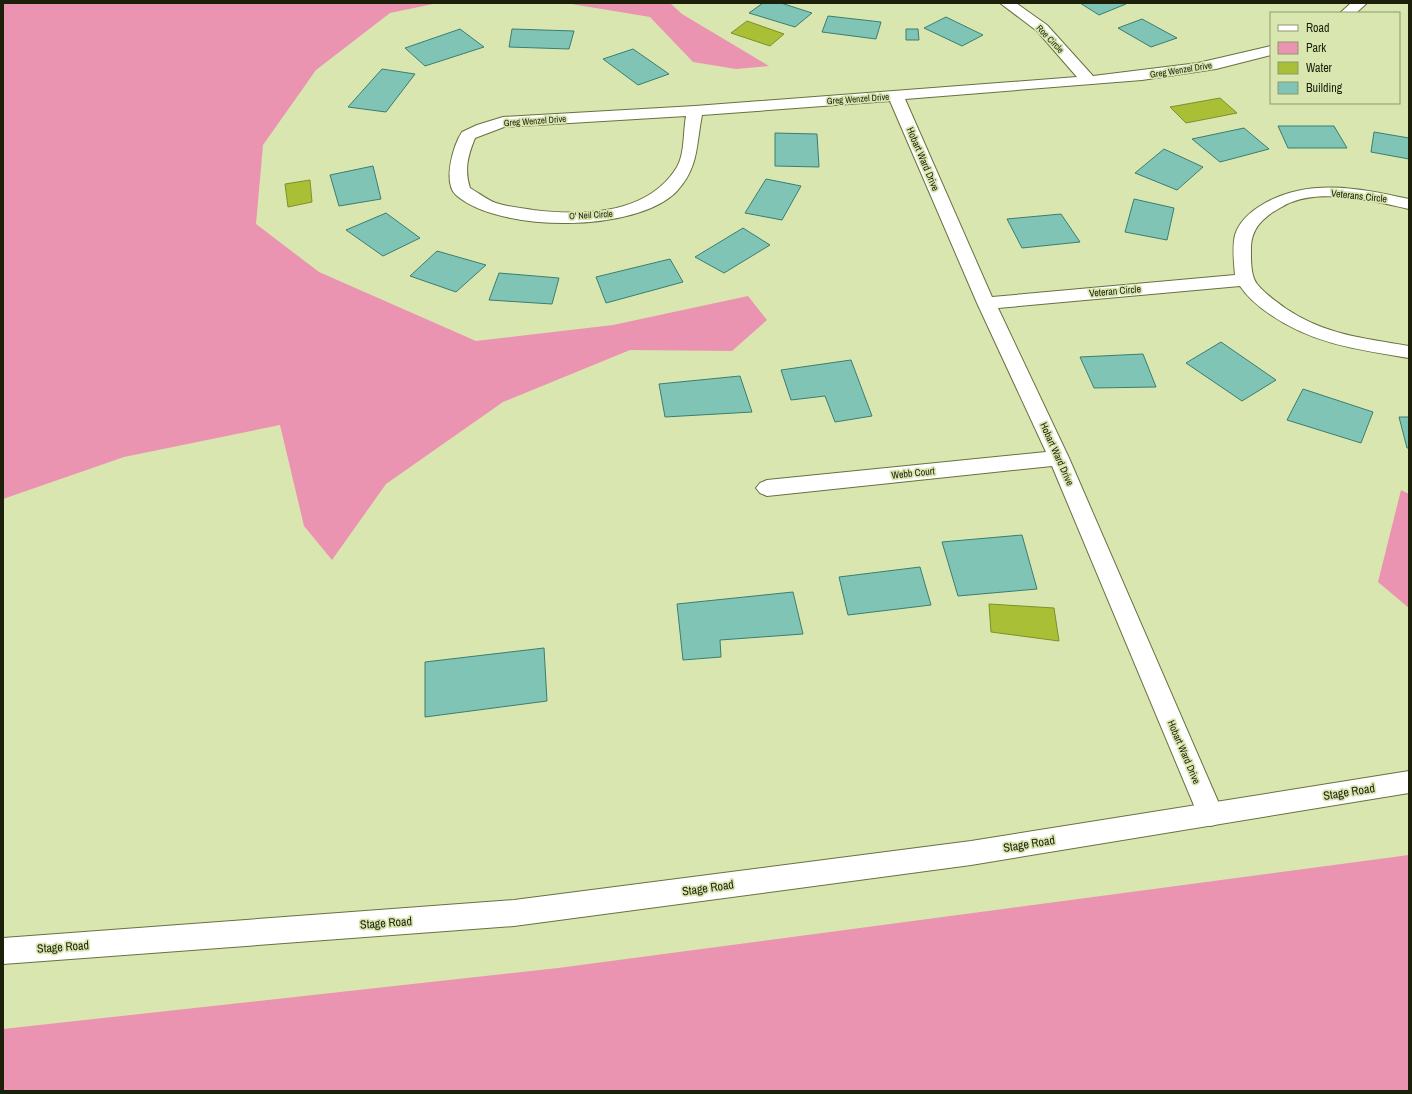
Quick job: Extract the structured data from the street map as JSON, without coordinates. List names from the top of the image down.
{
  "streets": {
    "street": [
      "Roe Circle",
      "Greg Wenzel Drive",
      "Hobart Ward Drive",
      "Veterans Circle",
      "O' Neil Circle",
      "Veteran Circle",
      "Webb Court",
      "Stage Road"
    ]
  },
  "crossings": [
    ["Roe Circle", "Greg Wenzel Drive"],
    ["Greg Wenzel Drive", "Hobart Ward Drive"],
    ["Greg Wenzel Drive", "O' Neil Circle"],
    ["Hobart Ward Drive", "Veteran Circle"],
    ["Hobart Ward Drive", "Webb Court"],
    ["Hobart Ward Drive", "Stage Road"],
    ["Veterans Circle", "Veteran Circle"]
  ],
  "legend": [
    "Road",
    "Park",
    "Water",
    "Building"
  ]
}
